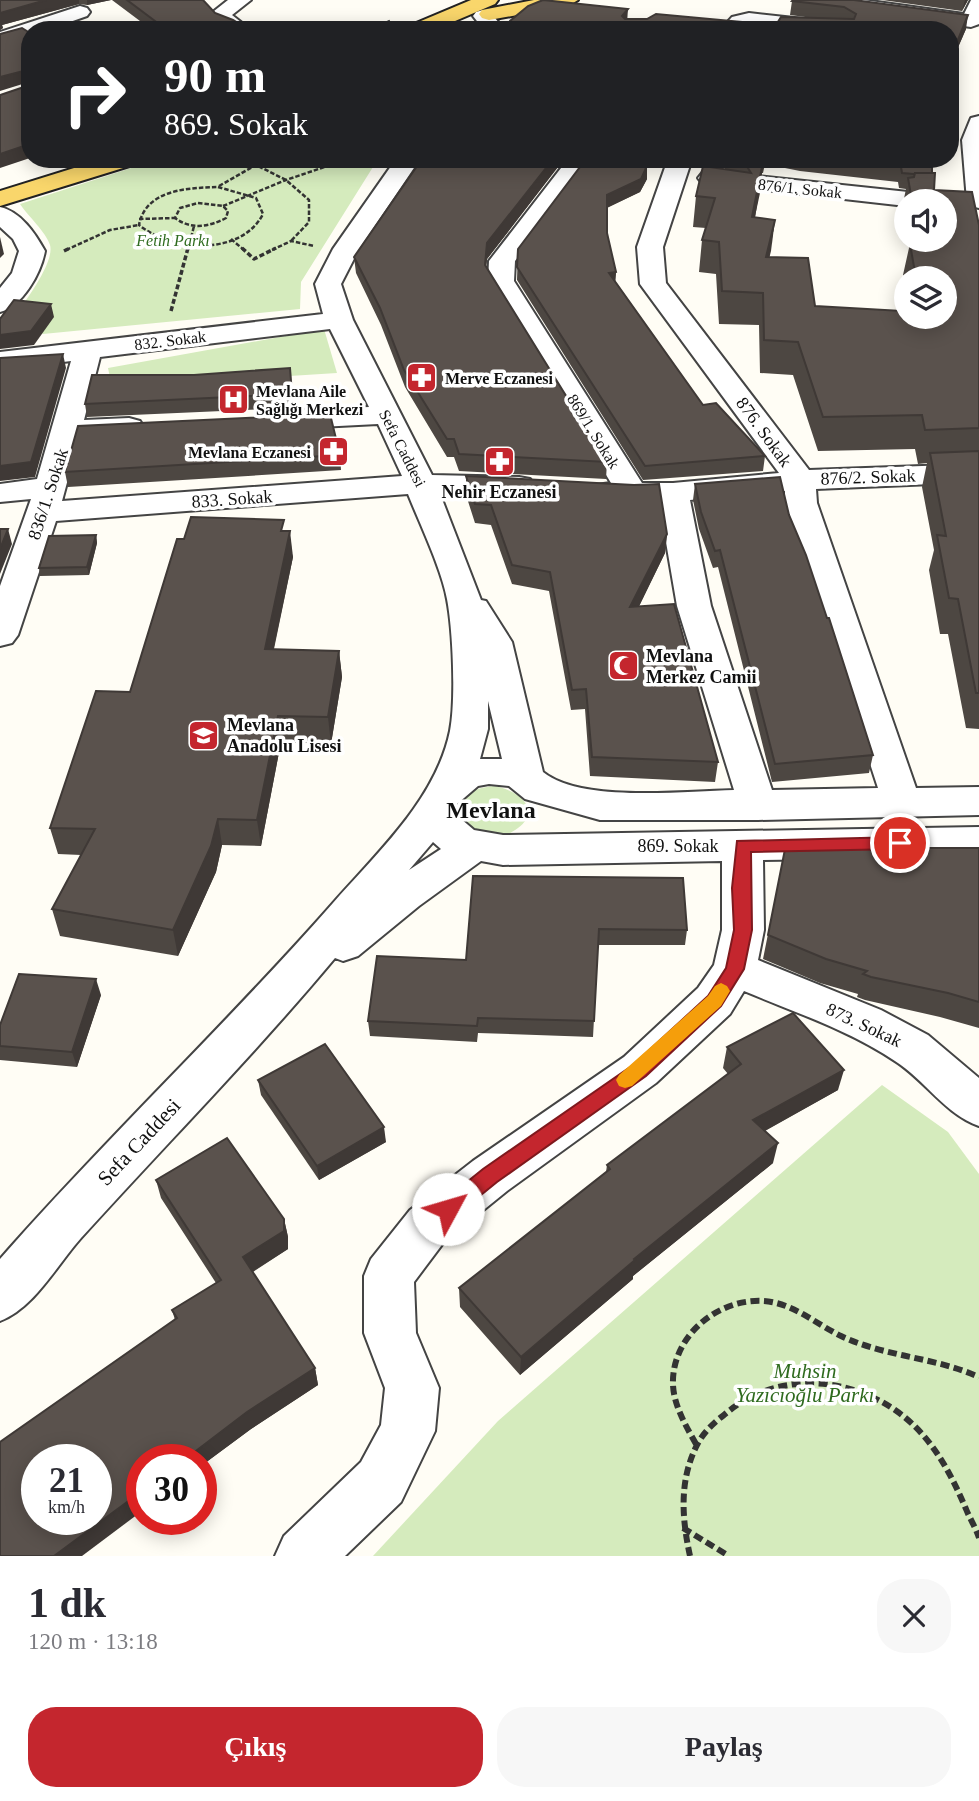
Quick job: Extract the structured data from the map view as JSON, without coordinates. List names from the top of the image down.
{
  "streets": {
    "street": [
      "876/1. Sokak",
      "832. Sokak",
      "869/1. Sokak",
      "876. Sokak",
      "Sefa Caddesi",
      "876/2. Sokak",
      "836/1. Sokak",
      "833. Sokak",
      "869. Sokak",
      "873. Sokak"
    ]
  },
  "crossings": [
    ["876/1. Sokak", "876. Sokak"],
    ["832. Sokak", "Sefa Caddesi"],
    ["832. Sokak", "836/1. Sokak"],
    ["869/1. Sokak", "876/2. Sokak"],
    ["876. Sokak", "876/2. Sokak"],
    ["876. Sokak", "869. Sokak"],
    ["Sefa Caddesi", "876/2. Sokak"],
    ["Sefa Caddesi", "833. Sokak"],
    ["Sefa Caddesi", "869. Sokak"],
    ["876/2. Sokak", "833. Sokak"],
    ["836/1. Sokak", "833. Sokak"]
  ],
  "districts": ["Mevlana"],
  "parks": ["Fetih Parkı", "Muhsin Yazıcıoğlu Parkı"],
  "places": {
    "pharmacy": ["Merve Eczanesi", "Mevlana Eczanesi", "Nehir Eczanesi"],
    "hospital": ["Mevlana Aile Sağlığı Merkezi"],
    "mosque": ["Mevlana Merkez Camii"],
    "school or university": ["Mevlana Anadolu Lisesi"]
  },
  "page": {
    "turn": ["90 m", "869. Sokak"],
    "speed": "21 km/h",
    "limit": "30",
    "heading": ["1 dk", "120 m · 13:18"],
    "buttons": ["Çıkış", "Paylaş"]
  }
}
